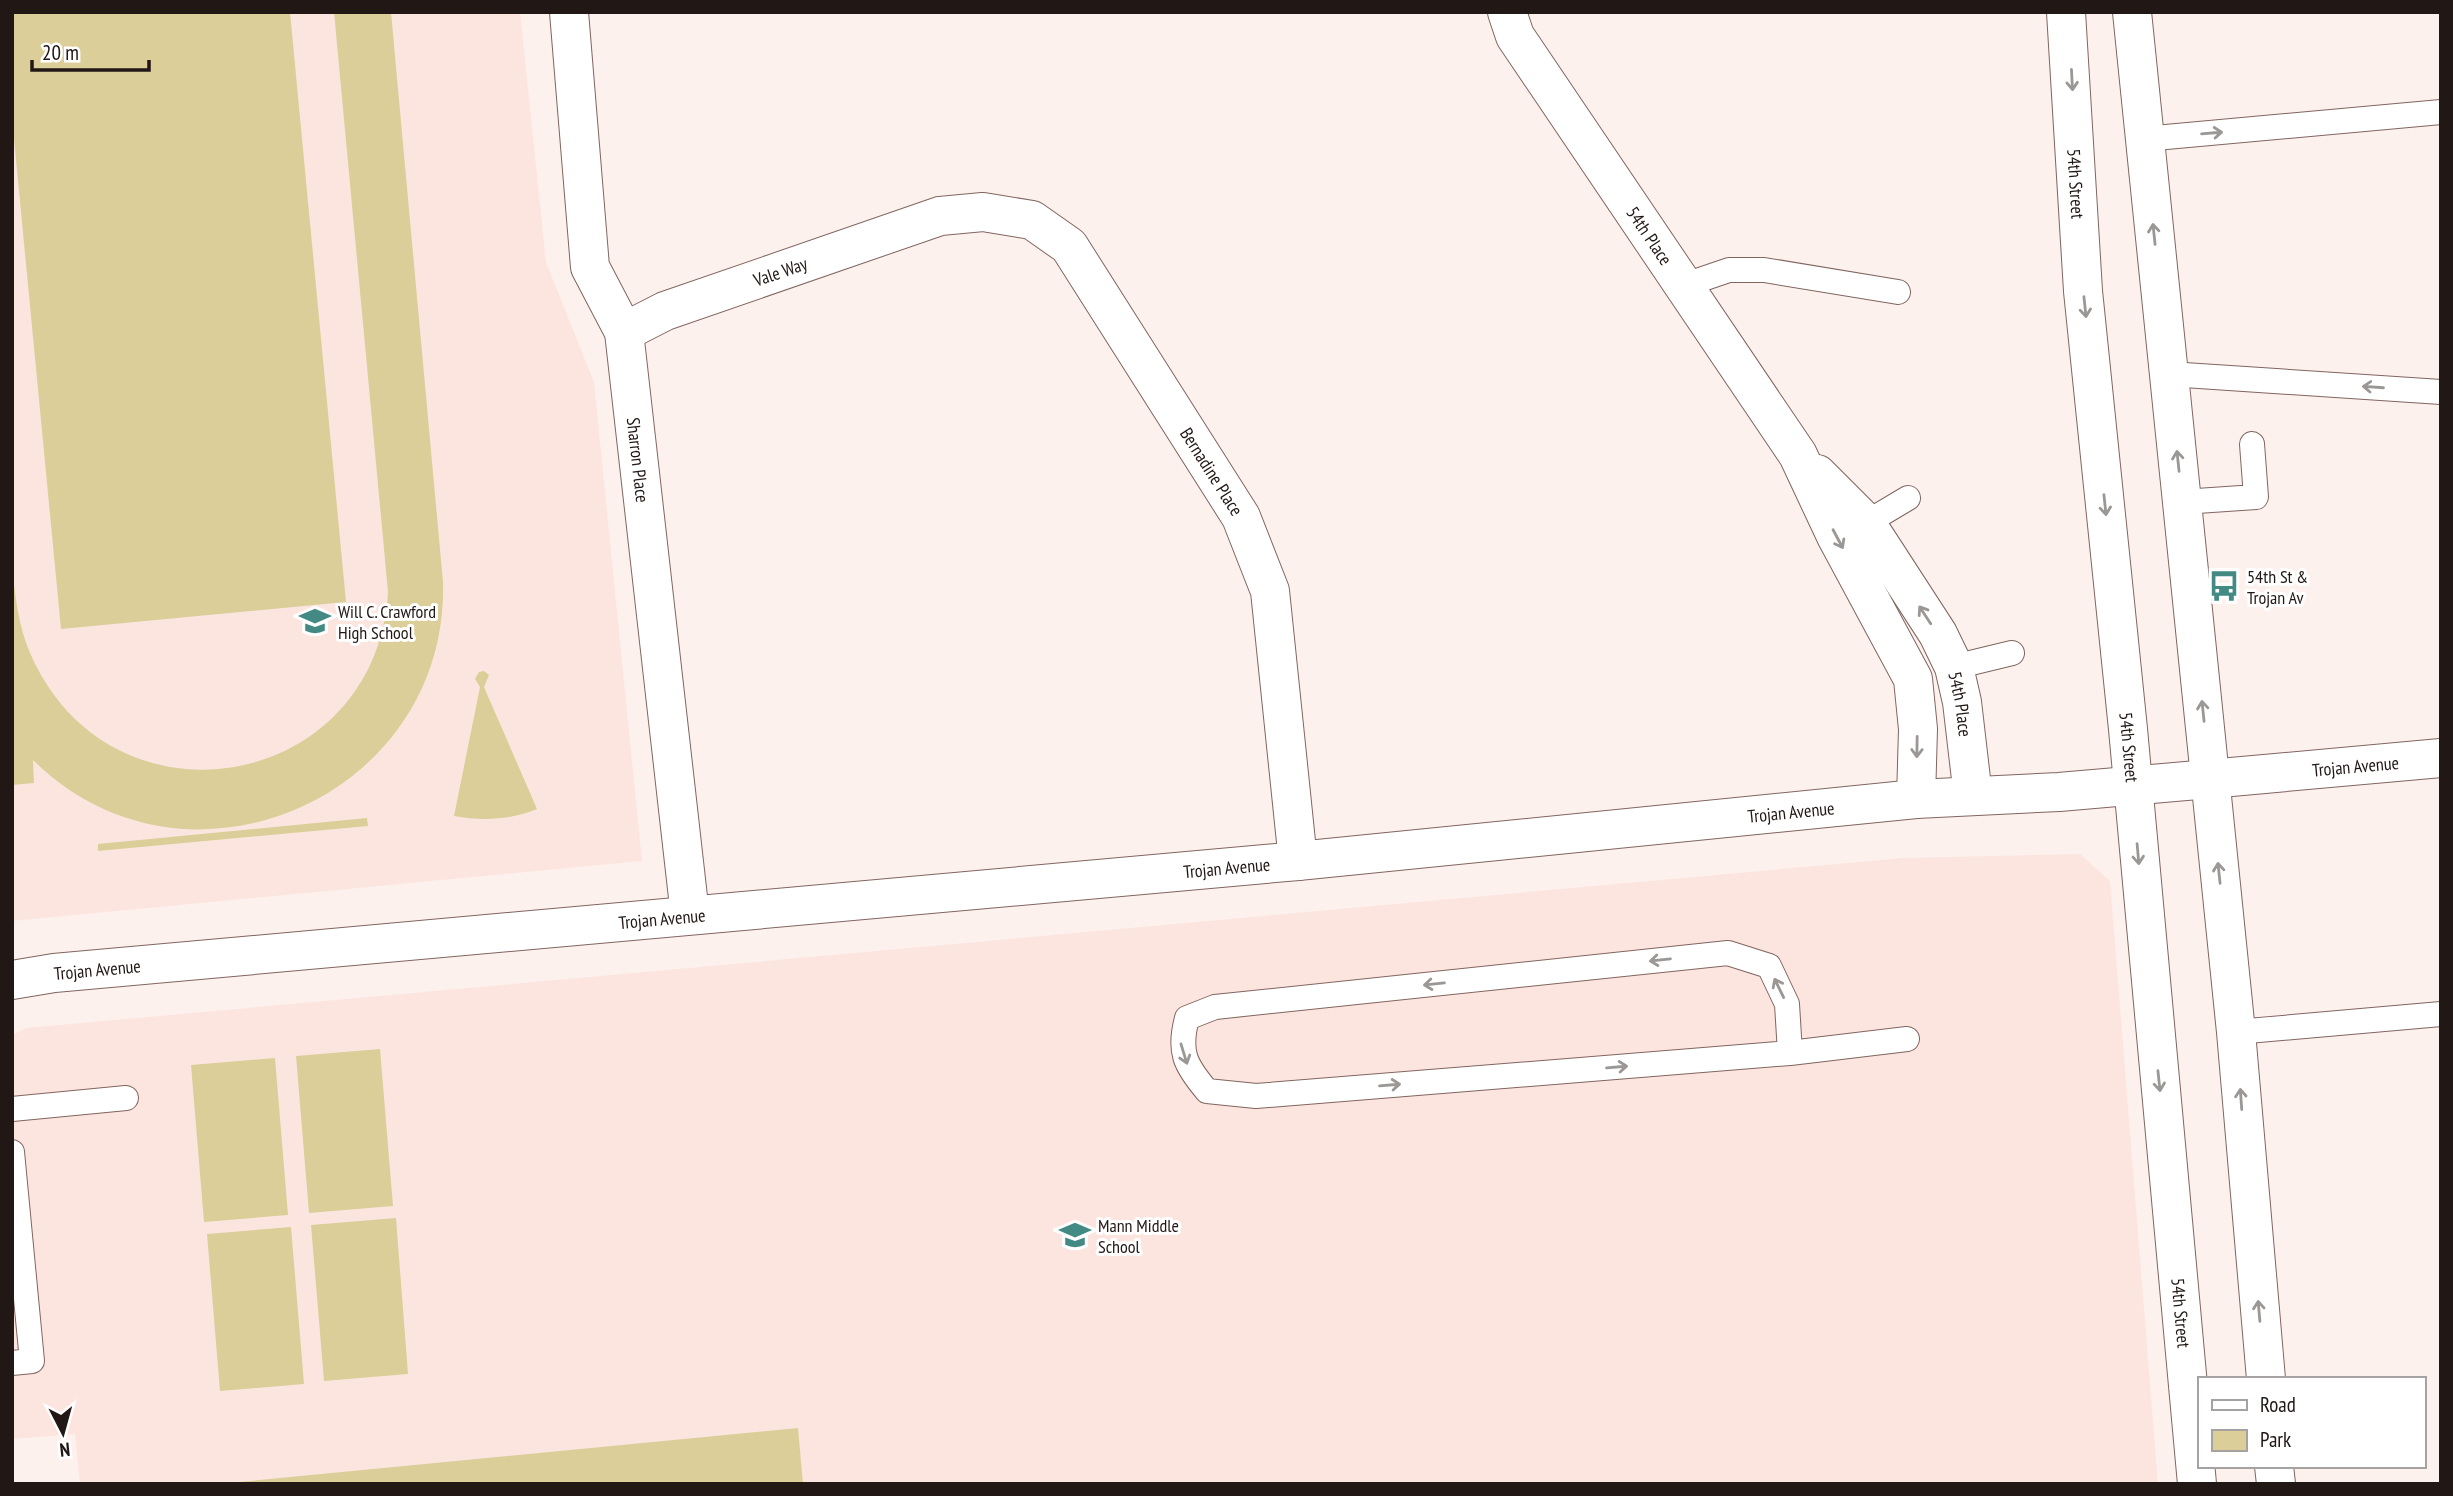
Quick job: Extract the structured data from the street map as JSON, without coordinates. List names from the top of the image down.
{
  "streets": {
    "street": [
      "54th Street",
      "54th Place",
      "Vale Way",
      "Sharron Place",
      "Bernadine Place",
      "Trojan Avenue"
    ]
  },
  "crossings": [
    ["54th Street", "Trojan Avenue"],
    ["54th Place", "Trojan Avenue"],
    ["Vale Way", "Sharron Place"],
    ["Vale Way", "Bernadine Place"],
    ["Sharron Place", "Trojan Avenue"],
    ["Bernadine Place", "Trojan Avenue"]
  ],
  "places": {
    "bus stop": ["54th St & Trojan Av"],
    "school or university": ["Will C. Crawford High School", "Mann Middle School"]
  },
  "legend": ["Road", "Park"],
  "scale_bar": "20 m",
  "north": "bottom"
}
